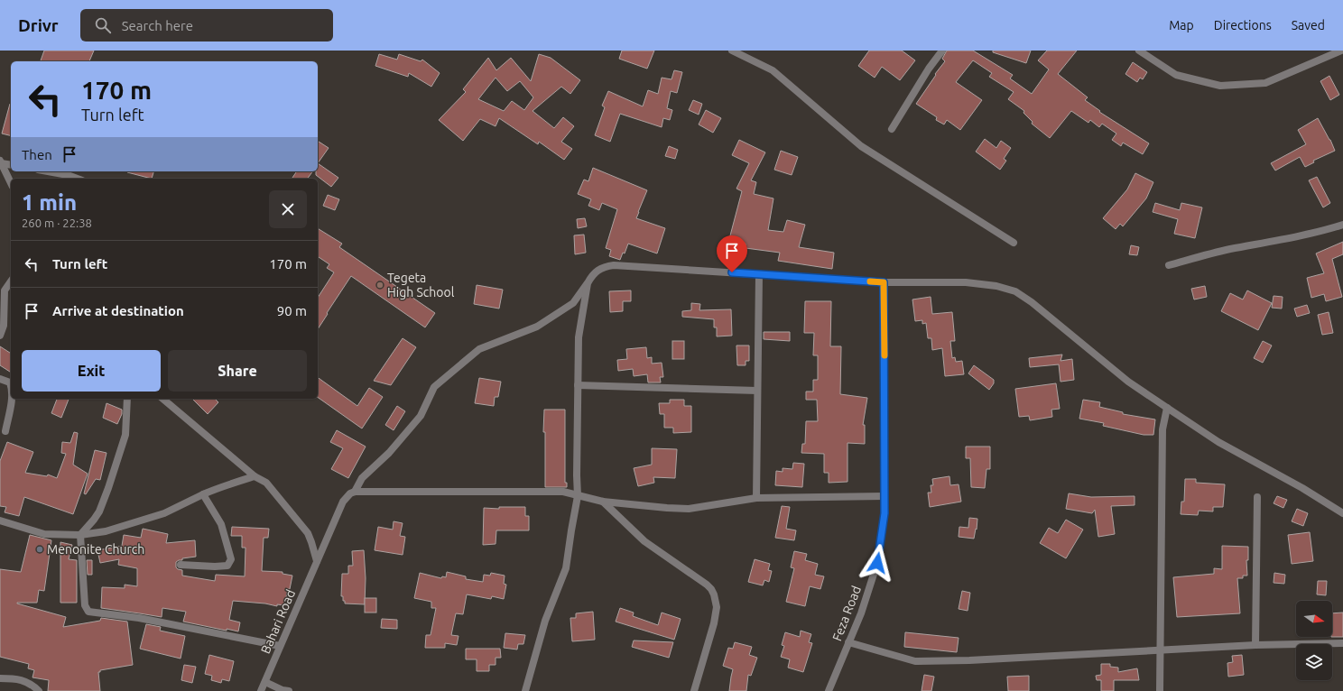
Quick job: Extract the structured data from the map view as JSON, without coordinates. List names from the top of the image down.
{
  "streets": {
    "street": ["Feza Road", "Bahari Road"]
  },
  "places": ["Tegeta High School", "Menonite Church"],
  "north": "right",
  "page": {
    "header": "Drivr",
    "search": "Search here",
    "nav": ["Map", "Directions", "Saved"],
    "turn": ["170 m", "Turn left"],
    "then": "Then",
    "heading": ["1 min", "260 m · 22:38"],
    "list": [
      {
        "name": "Turn left",
        "value": "170 m"
      },
      {
        "name": "Arrive at destination",
        "value": "90 m"
      }
    ],
    "buttons": ["Exit", "Share"]
  }
}
